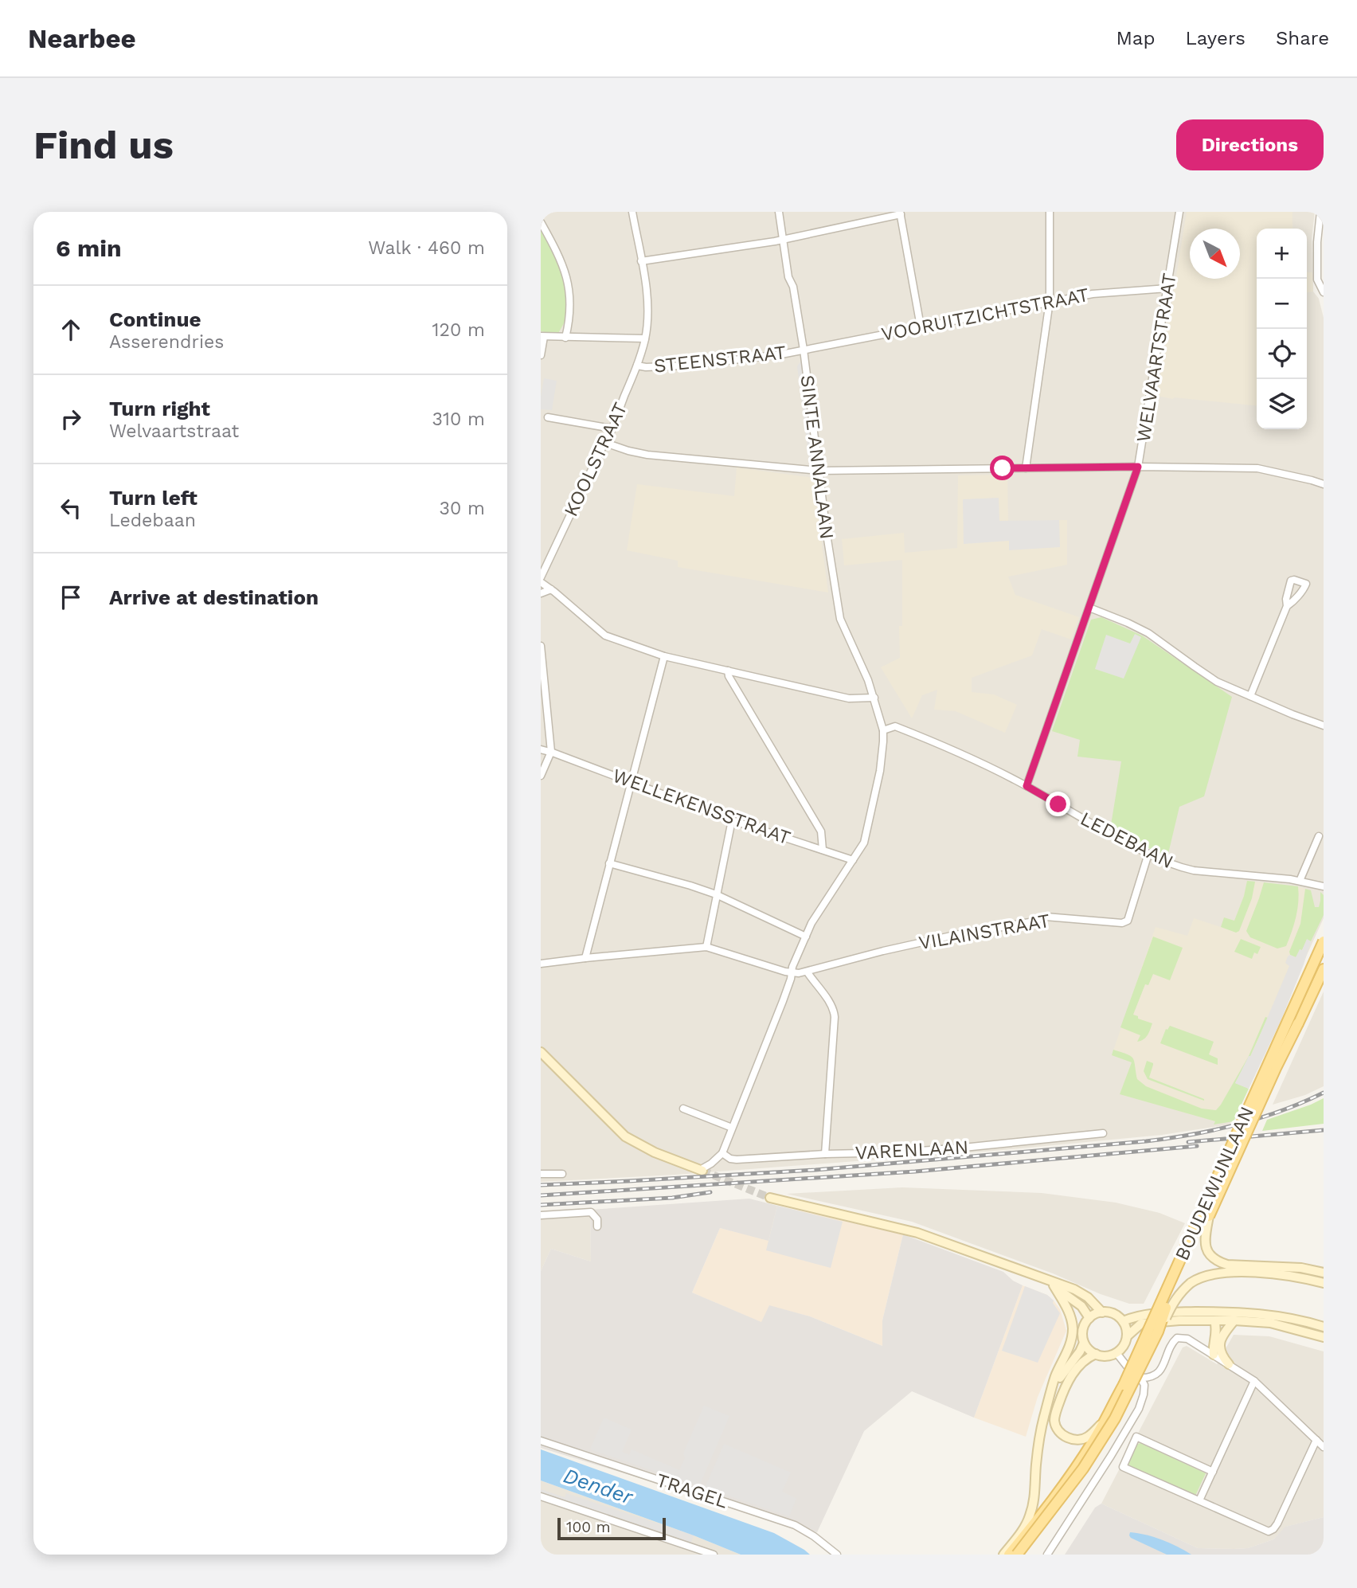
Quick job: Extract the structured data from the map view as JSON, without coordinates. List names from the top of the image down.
{
  "streets": {
    "main road": ["BOUDEWIJNLAAN"],
    "street": [
      "VOORUITZICHTSTRAAT",
      "WELVAARTSTRAAT",
      "STEENSTRAAT",
      "SINTE ANNALAAN",
      "KOOLSTRAAT",
      "WELLEKENSSTRAAT",
      "LEDEBAAN",
      "VILAINSTRAAT",
      "VARENLAAN",
      "TRAGEL"
    ]
  },
  "crossings": [
    ["VOORUITZICHTSTRAAT", "WELVAARTSTRAAT"],
    ["VOORUITZICHTSTRAAT", "STEENSTRAAT"],
    ["VOORUITZICHTSTRAAT", "SINTE ANNALAAN"],
    ["WELVAARTSTRAAT", "LEDEBAAN"],
    ["STEENSTRAAT", "SINTE ANNALAAN"],
    ["STEENSTRAAT", "KOOLSTRAAT"],
    ["SINTE ANNALAAN", "WELLEKENSSTRAAT"],
    ["SINTE ANNALAAN", "LEDEBAAN"],
    ["SINTE ANNALAAN", "VILAINSTRAAT"],
    ["SINTE ANNALAAN", "VARENLAAN"],
    ["LEDEBAAN", "VILAINSTRAAT"]
  ],
  "water": ["Dender"],
  "scale_bar": "100 m",
  "north": "bottom right",
  "page": {
    "header": "Nearbee",
    "nav": ["Map", "Layers", "Share"],
    "buttons": "Directions",
    "title": "Find us",
    "heading": ["6 min", "Walk · 460 m"],
    "map_buttons": ["+", "−"],
    "list": [
      ["Continue", "Asserendries", "120 m"],
      ["Turn right", "Welvaartstraat", "310 m"],
      ["Turn left", "Ledebaan", "30 m"],
      "Arrive at destination"
    ],
    "scale": "100 m"
  }
}
